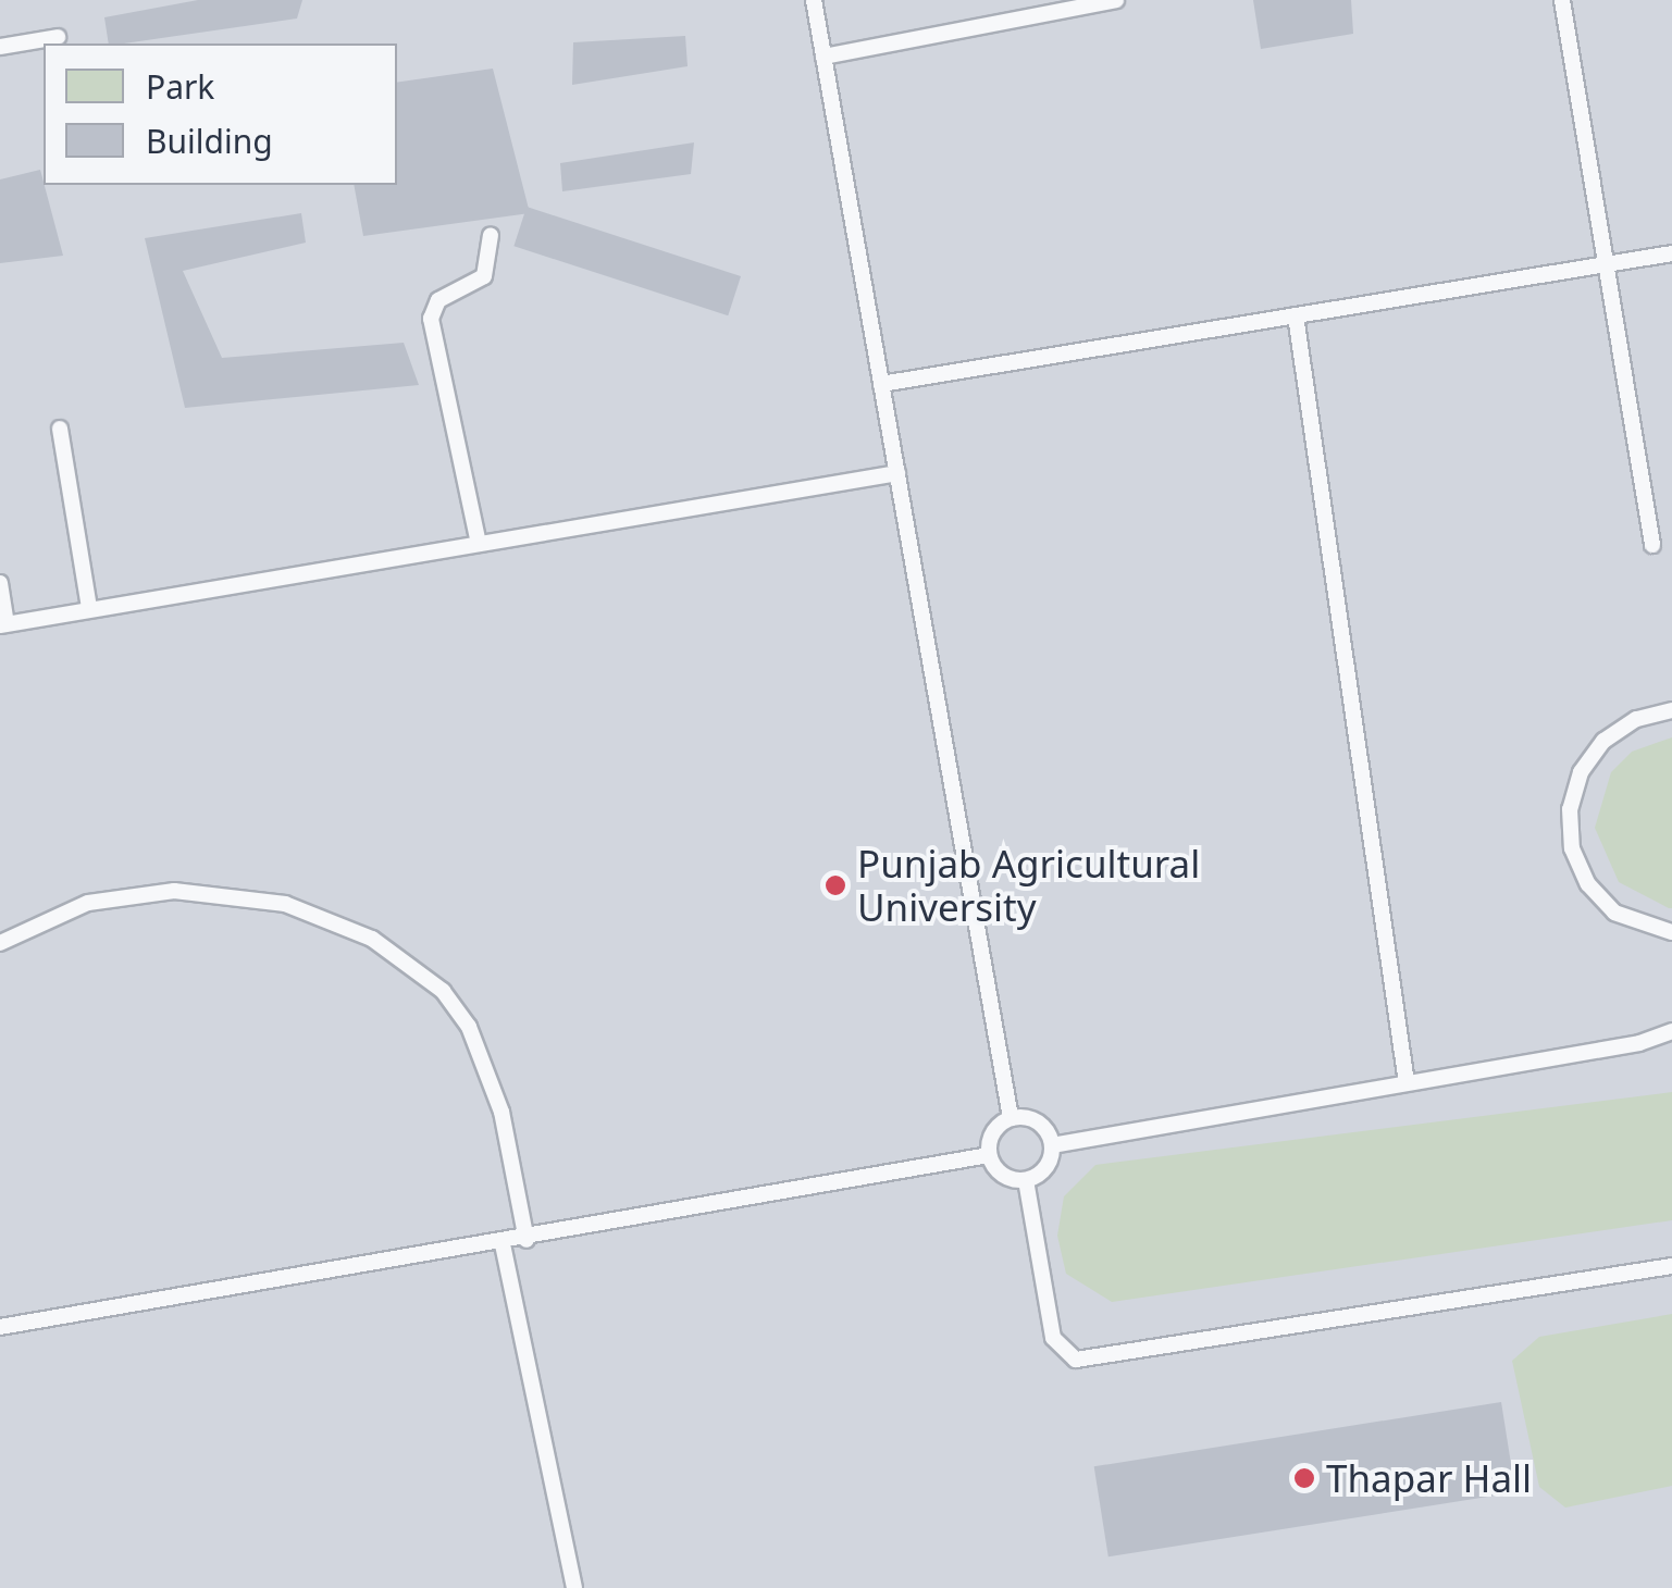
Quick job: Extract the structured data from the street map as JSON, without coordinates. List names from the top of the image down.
{
  "places": ["Punjab Agricultural University", "Thapar Hall"],
  "legend": ["Park", "Building"]
}
